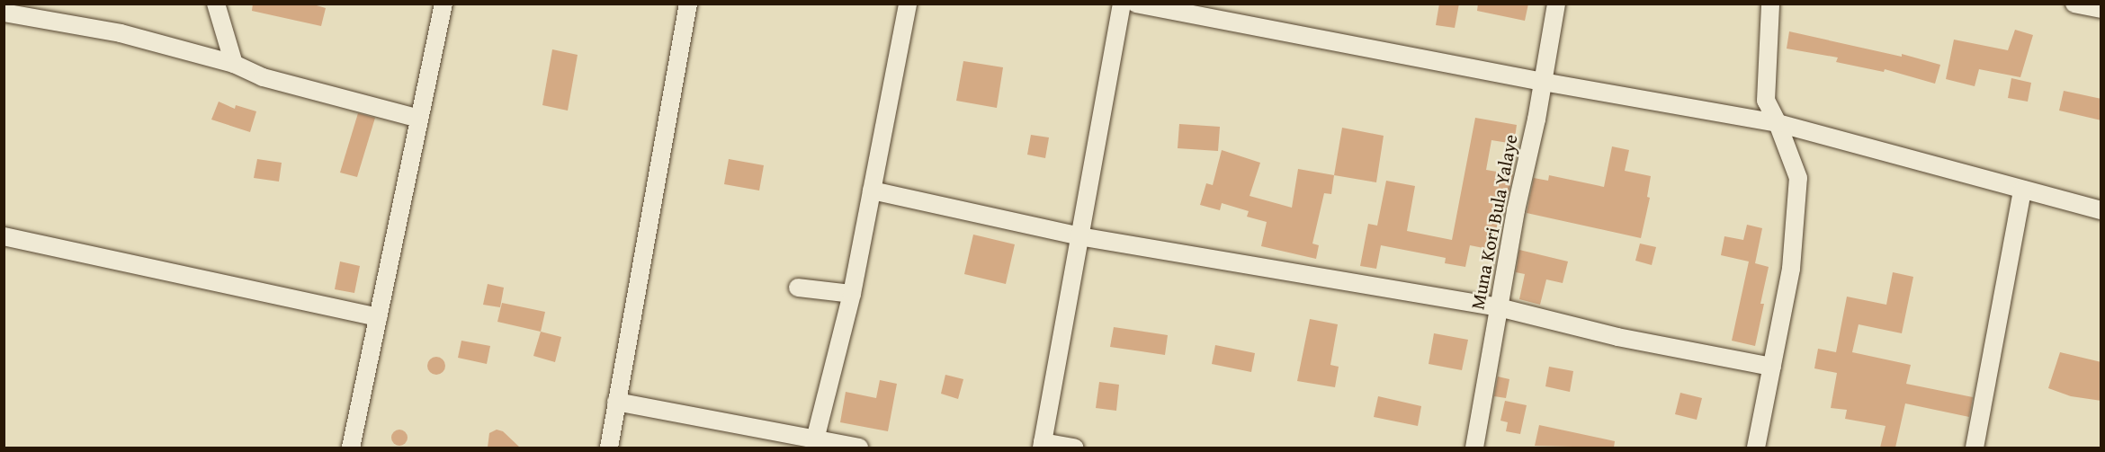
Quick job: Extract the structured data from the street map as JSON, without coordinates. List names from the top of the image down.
{
  "streets": {
    "street": ["Muna Kori Bula Yalaye"]
  }
}
